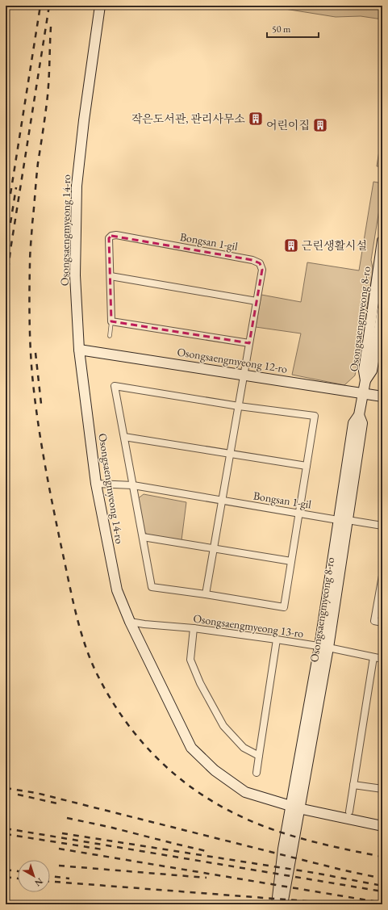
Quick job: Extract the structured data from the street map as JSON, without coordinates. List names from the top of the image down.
{
  "streets": {
    "street": [
      "Osongsaengmyeong 14-ro",
      "Bongsan 1-gil",
      "Osongsaengmyeong 8-ro",
      "Osongsaengmyeong 12-ro",
      "Osongsaengmyeong 13-ro"
    ]
  },
  "crossings": [
    ["Osongsaengmyeong 14-ro", "Bongsan 1-gil"],
    ["Osongsaengmyeong 14-ro", "Osongsaengmyeong 8-ro"],
    ["Osongsaengmyeong 14-ro", "Osongsaengmyeong 12-ro"],
    ["Osongsaengmyeong 14-ro", "Osongsaengmyeong 13-ro"],
    ["Bongsan 1-gil", "Osongsaengmyeong 8-ro"],
    ["Bongsan 1-gil", "Osongsaengmyeong 12-ro"],
    ["Osongsaengmyeong 8-ro", "Osongsaengmyeong 12-ro"],
    ["Osongsaengmyeong 8-ro", "Osongsaengmyeong 13-ro"]
  ],
  "places": {
    "building": ["작은도서관, 관리사무소", "어린이집", "근린생활시설"]
  },
  "scale_bar": "50 m",
  "north": "bottom right"
}
